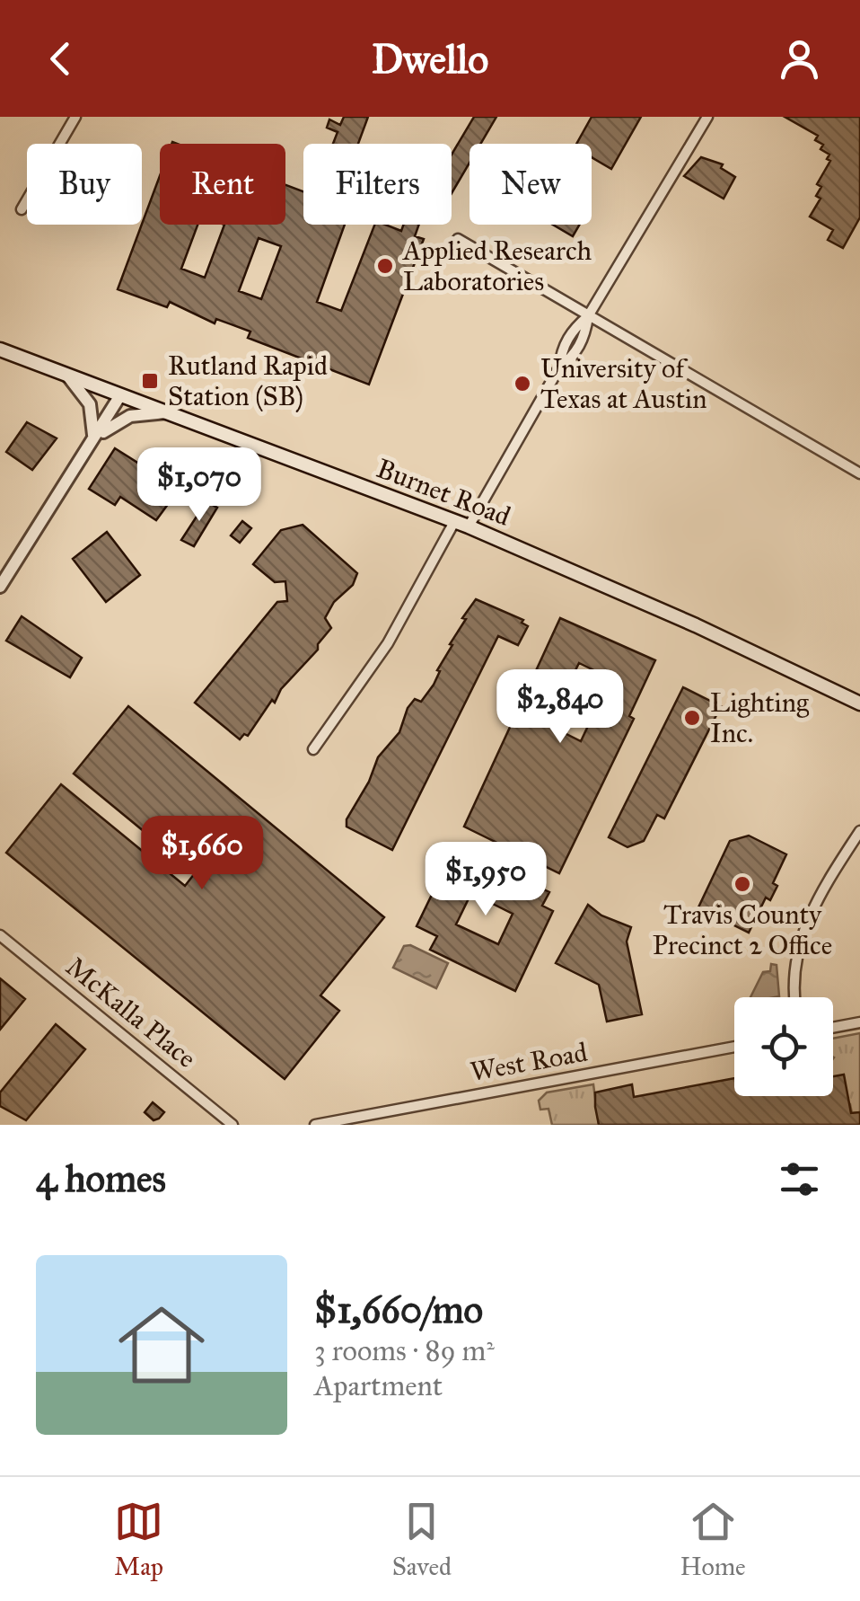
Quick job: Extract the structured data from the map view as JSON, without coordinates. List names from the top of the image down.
{
  "streets": {
    "main road": ["Burnet Road"],
    "street": ["McKalla Place", "West Road"]
  },
  "places": {
    "other": [
      "Applied Research Laboratories",
      "University of Texas at Austin",
      "Lighting Inc.",
      "Travis County Precinct 2 Office"
    ],
    "transit": ["Rutland Rapid Station (SB)"]
  },
  "page": {
    "header": "Dwello",
    "chip": [
      "Buy",
      "Rent",
      "Filters",
      "New"
    ],
    "price": [
      "$1,070",
      "$2,840",
      "$1,660",
      "$1,950"
    ],
    "heading": "4 homes",
    "list": [
      {
        "name": "$1,660/mo",
        "note": "3 rooms · 89 m² · Apartment"
      }
    ],
    "tabs": ["Map", "Saved", "Home"]
  }
}
